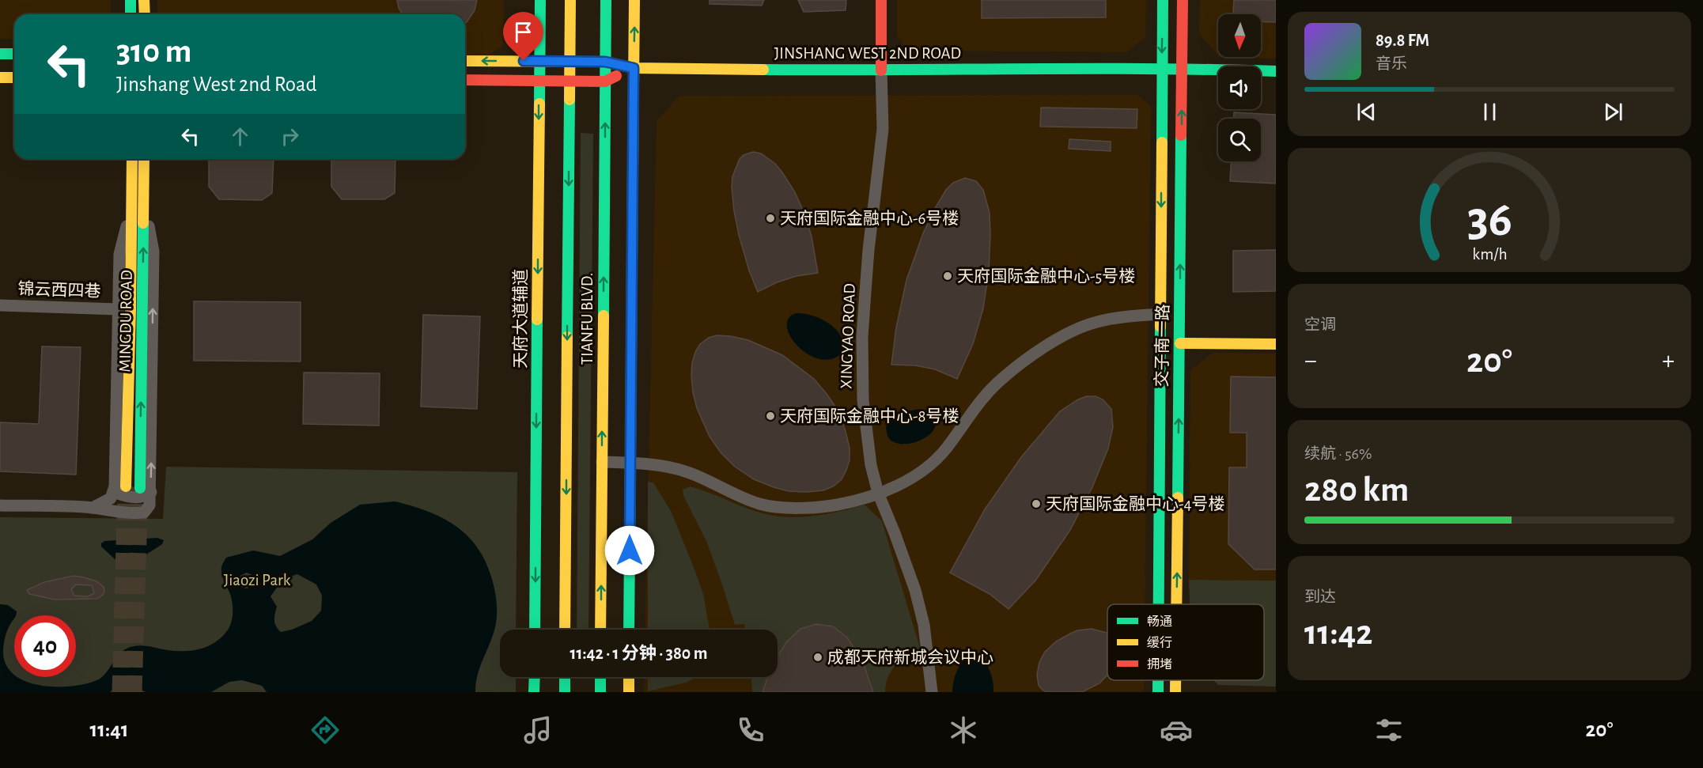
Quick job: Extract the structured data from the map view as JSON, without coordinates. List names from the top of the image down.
{
  "streets": {
    "street": [
      "JINSHANG WEST 2ND ROAD",
      "锦云西四巷",
      "天府大道辅道",
      "TIANFU BLVD.",
      "XINGYAO ROAD",
      "交子南一路"
    ]
  },
  "crossings": [
    ["JINSHANG WEST 2ND ROAD", "天府大道辅道"],
    ["JINSHANG WEST 2ND ROAD", "TIANFU BLVD."],
    ["JINSHANG WEST 2ND ROAD", "XINGYAO ROAD"],
    ["JINSHANG WEST 2ND ROAD", "交子南一路"]
  ],
  "parks": ["Jiaozi Park"],
  "places": [
    "天府国际金融中心-6号楼",
    "天府国际金融中心-5号楼",
    "天府国际金融中心-8号楼",
    "天府国际金融中心-4号楼",
    "成都天府新城会议中心"
  ],
  "legend": ["畅通", "缓行", "拥堵"],
  "north": "bottom",
  "page": {
    "turn": ["310 m", "Jinshang West 2nd Road"],
    "song": ["89.8 FM", "音乐"],
    "tile": [
      "空调",
      ["续航 · 56%", "280 km"],
      ["到达", "11:42"]
    ],
    "heat": ["−", "20°", "+"],
    "limit": "40",
    "trip": "11:42 · 1 分钟 · 380 m",
    "tabs": ["11:41", "20°"],
    "gauge": ["36", "km/h"]
  }
}
